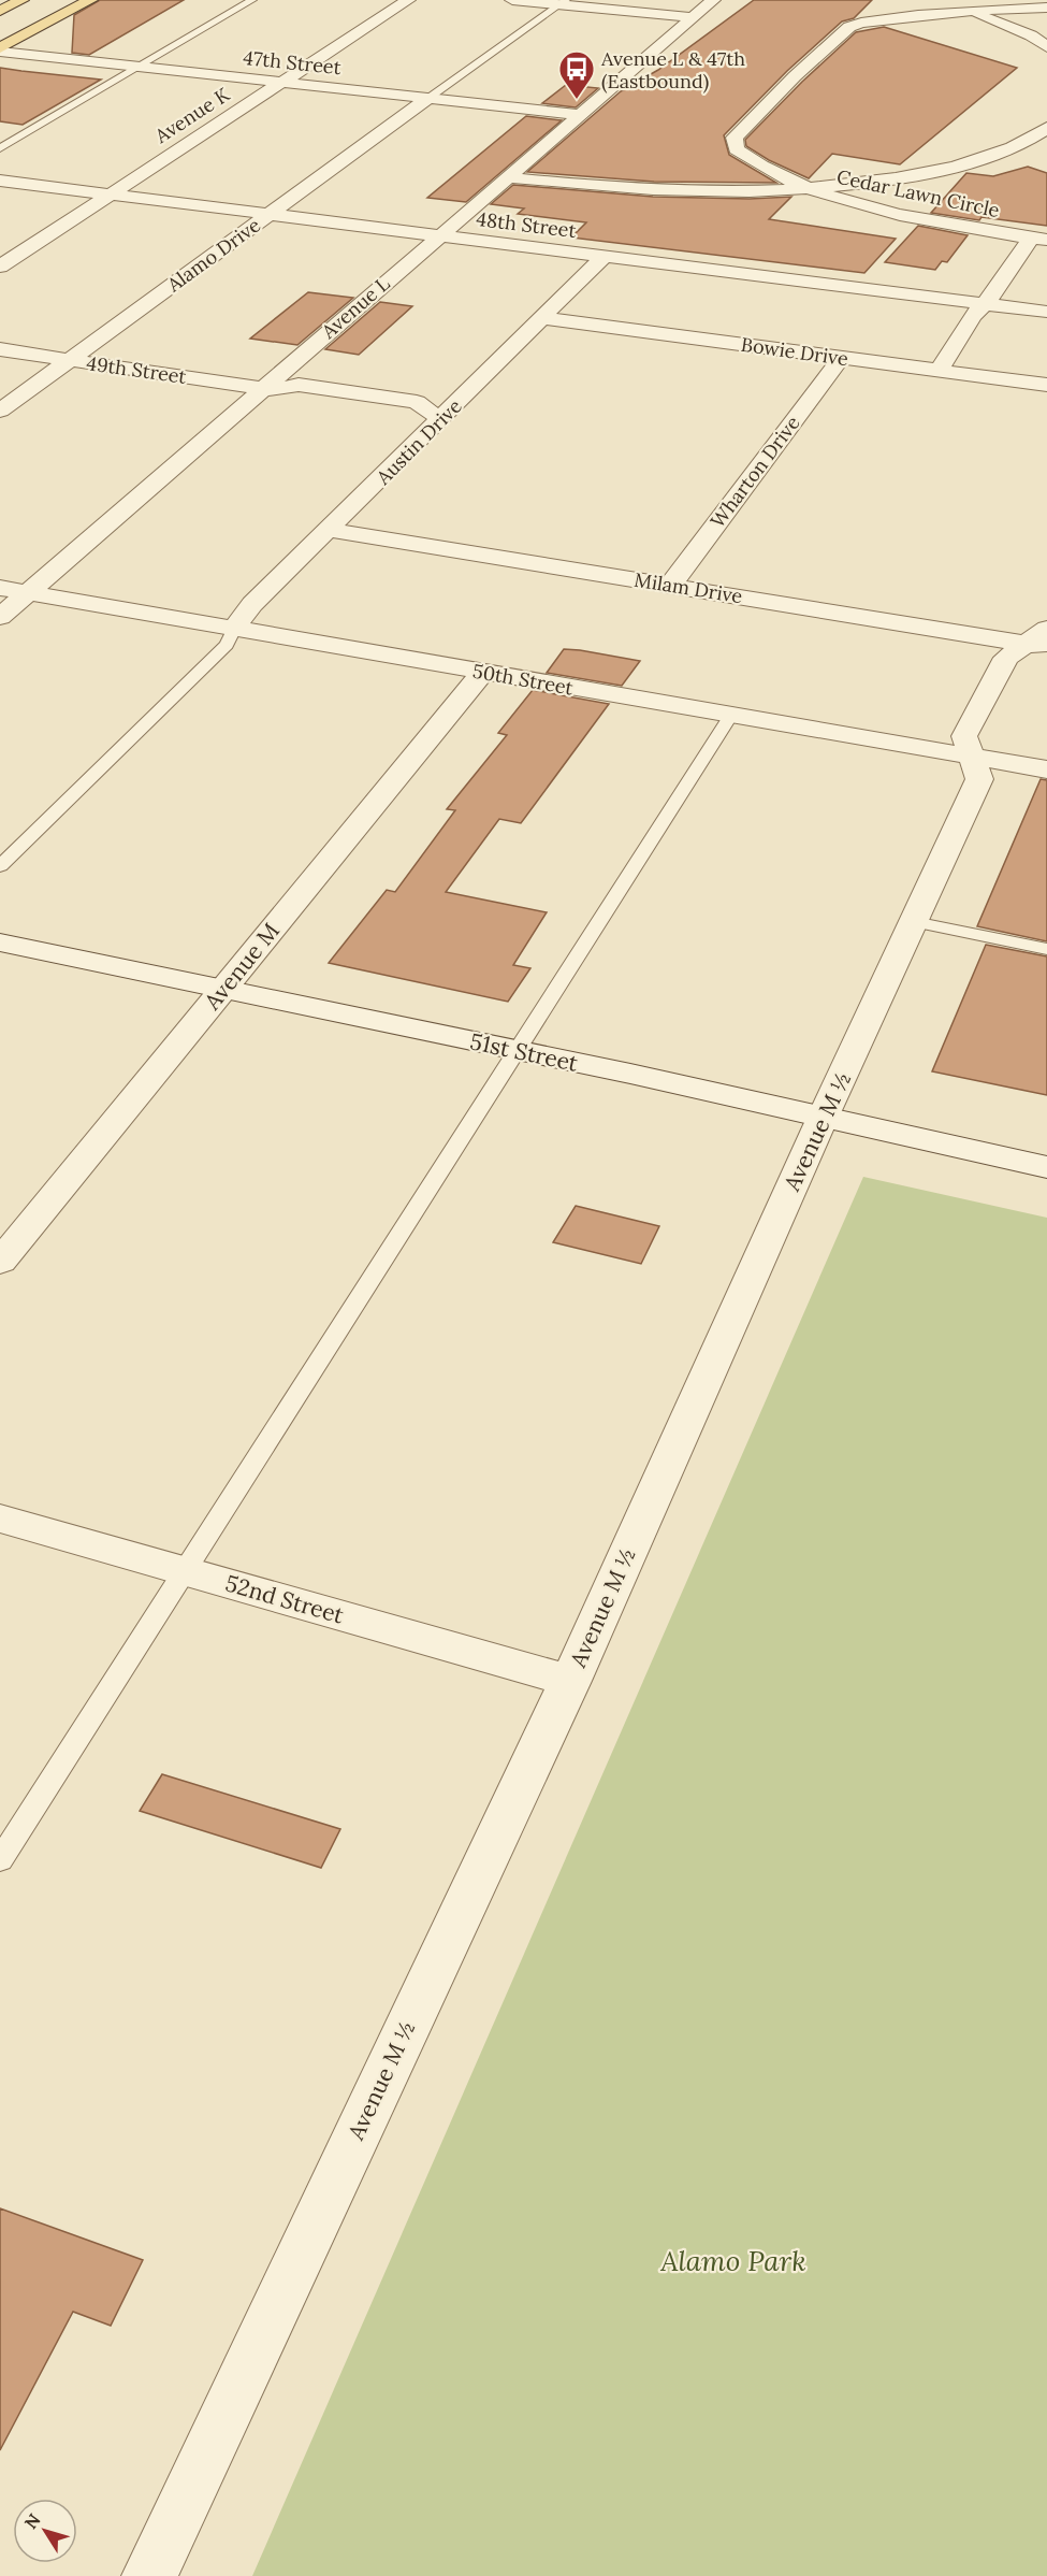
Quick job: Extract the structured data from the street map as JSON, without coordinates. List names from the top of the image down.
{
  "streets": {
    "street": [
      "47th Street",
      "Avenue K",
      "Cedar Lawn Circle",
      "48th Street",
      "Alamo Drive",
      "Avenue L",
      "Bowie Drive",
      "49th Street",
      "Austin Drive",
      "Wharton Drive",
      "Milam Drive",
      "50th Street",
      "Avenue M",
      "51st Street",
      "Avenue M ½",
      "52nd Street"
    ]
  },
  "crossings": [
    ["47th Street", "Avenue K"],
    ["47th Street", "Alamo Drive"],
    ["47th Street", "Avenue L"],
    ["Avenue K", "48th Street"],
    ["48th Street", "Alamo Drive"],
    ["48th Street", "Avenue L"],
    ["48th Street", "Austin Drive"],
    ["Alamo Drive", "49th Street"],
    ["Avenue L", "49th Street"],
    ["Avenue L", "50th Street"],
    ["Bowie Drive", "Austin Drive"],
    ["Bowie Drive", "Wharton Drive"],
    ["49th Street", "Austin Drive"],
    ["Austin Drive", "Milam Drive"],
    ["Austin Drive", "50th Street"],
    ["Wharton Drive", "Milam Drive"],
    ["Milam Drive", "Avenue M ½"],
    ["50th Street", "Avenue M"],
    ["50th Street", "Avenue M ½"],
    ["Avenue M", "51st Street"],
    ["51st Street", "Avenue M ½"],
    ["Avenue M ½", "52nd Street"]
  ],
  "parks": ["Alamo Park"],
  "places": {
    "bus stop": ["Avenue L & 47th (Eastbound)"]
  },
  "north": "top left"
}
